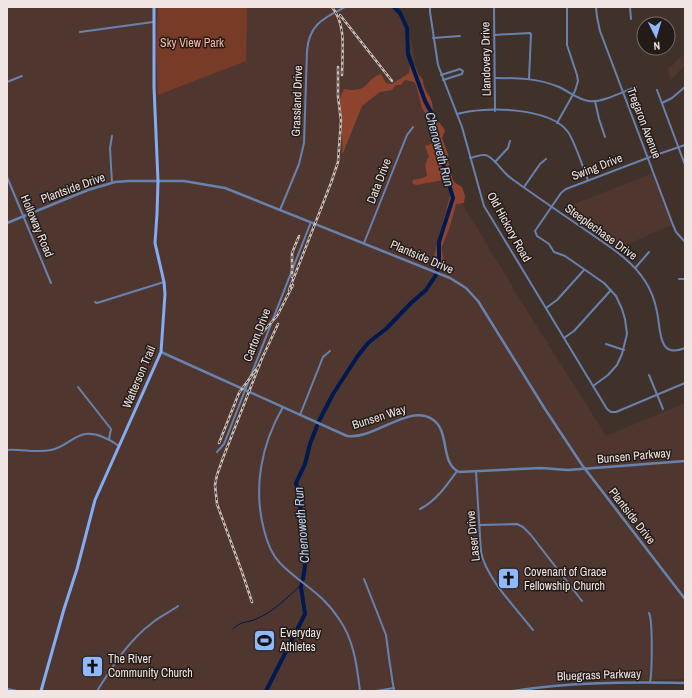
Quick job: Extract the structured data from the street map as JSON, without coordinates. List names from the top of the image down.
{
  "streets": {
    "main road": ["Watterson Trail"],
    "street": [
      "Llandovery Drive",
      "Grassland Drive",
      "Tregaron Avenue",
      "Swing Drive",
      "Data Drive",
      "Plantside Drive",
      "Holloway Road",
      "Old Hickory Road",
      "Steeplechase Drive",
      "Carton Drive",
      "Bunsen Way",
      "Bunsen Parkway",
      "Laser Drive",
      "Bluegrass Parkway"
    ]
  },
  "crossings": [
    ["Grassland Drive", "Plantside Drive"],
    ["Tregaron Avenue", "Swing Drive"],
    ["Swing Drive", "Steeplechase Drive"],
    ["Data Drive", "Plantside Drive"],
    ["Plantside Drive", "Holloway Road"],
    ["Plantside Drive", "Carton Drive"],
    ["Plantside Drive", "Watterson Trail"],
    ["Plantside Drive", "Bunsen Parkway"],
    ["Old Hickory Road", "Steeplechase Drive"],
    ["Carton Drive", "Bunsen Way"],
    ["Watterson Trail", "Bunsen Way"]
  ],
  "water": ["Chenoweth Run"],
  "parks": ["Sky View Park"],
  "places": {
    "church": ["Covenant of Grace Fellowship Church", "The River Community Church"],
    "sports": ["Everyday Athletes"]
  },
  "north": "bottom"
}
